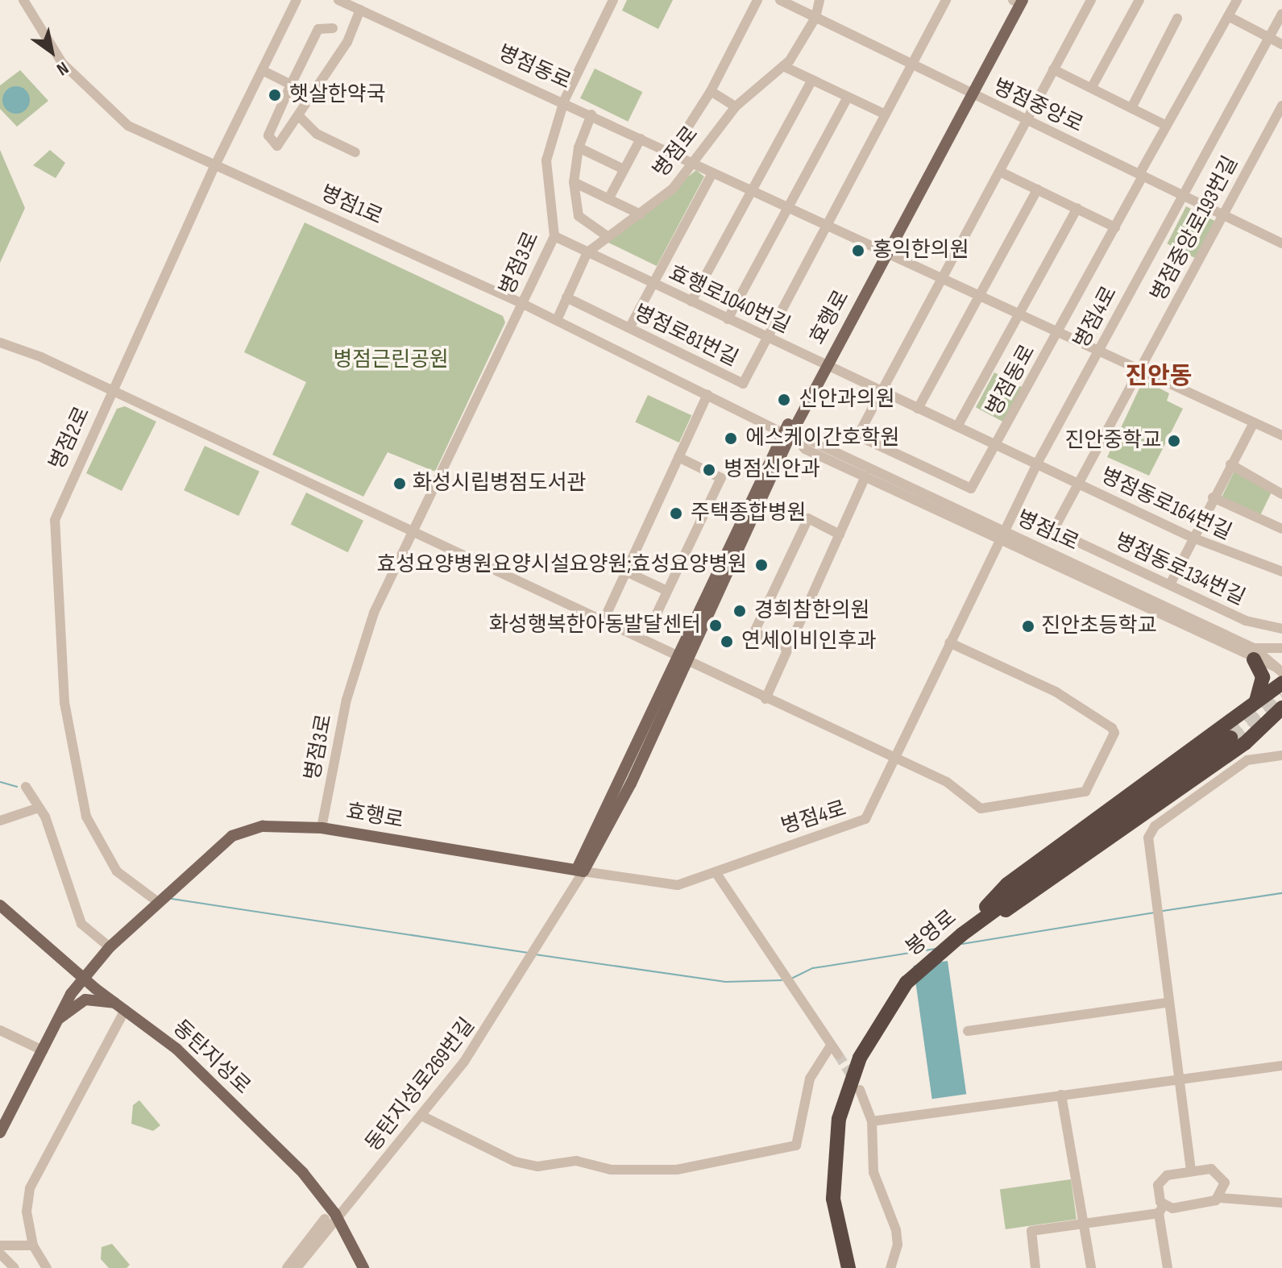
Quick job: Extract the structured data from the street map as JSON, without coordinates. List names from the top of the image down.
{
  "streets": {
    "highway": ["봉영로"],
    "main road": ["효행로", "동탄지성로"],
    "street": [
      "병점동로",
      "병점중앙로",
      "병점로",
      "병점1로",
      "병점중앙로193번길",
      "병점3로",
      "효행로1040번길",
      "병점4로",
      "병점로81번길",
      "병점2로",
      "병점동로164번길",
      "병점동로134번길",
      "동탄지성로269번길"
    ]
  },
  "crossings": [
    ["병점동로", "병점로"],
    ["병점동로", "병점중앙로193번길"],
    ["병점동로", "병점3로"],
    ["병점동로", "효행로1040번길"],
    ["병점동로", "효행로"],
    ["병점동로", "병점4로"],
    ["병점동로", "병점동로164번길"],
    ["병점동로", "병점동로134번길"],
    ["병점중앙로", "병점로"],
    ["병점중앙로", "병점중앙로193번길"],
    ["병점중앙로", "효행로"],
    ["병점중앙로", "병점4로"],
    ["병점로", "병점1로"],
    ["병점로", "효행로1040번길"],
    ["병점로", "병점로81번길"],
    ["병점1로", "병점3로"],
    ["병점1로", "효행로"],
    ["병점1로", "병점4로"],
    ["병점1로", "병점2로"],
    ["병점중앙로193번길", "병점동로134번길"],
    ["병점3로", "효행로1040번길"],
    ["병점3로", "효행로"],
    ["효행로1040번길", "효행로"],
    ["효행로1040번길", "병점로81번길"],
    ["효행로1040번길", "병점동로164번길"],
    ["효행로", "병점4로"],
    ["효행로", "병점2로"],
    ["병점4로", "병점동로164번길"],
    ["병점동로164번길", "병점동로134번길"],
    ["동탄지성로", "동탄지성로269번길"]
  ],
  "districts": ["진안동"],
  "parks": ["병점근린공원"],
  "places": [
    "햇살한약국",
    "홍익한의원",
    "신안과의원",
    "에스케이간호학원",
    "진안중학교",
    "병점신안과",
    "화성시립병점도서관",
    "주택종합병원",
    "효성요양병원요양시설요양원;효성요양병원",
    "경희참한의원",
    "화성행복한아동발달센터",
    "진안초등학교",
    "연세이비인후과"
  ],
  "north": "bottom right"
}
